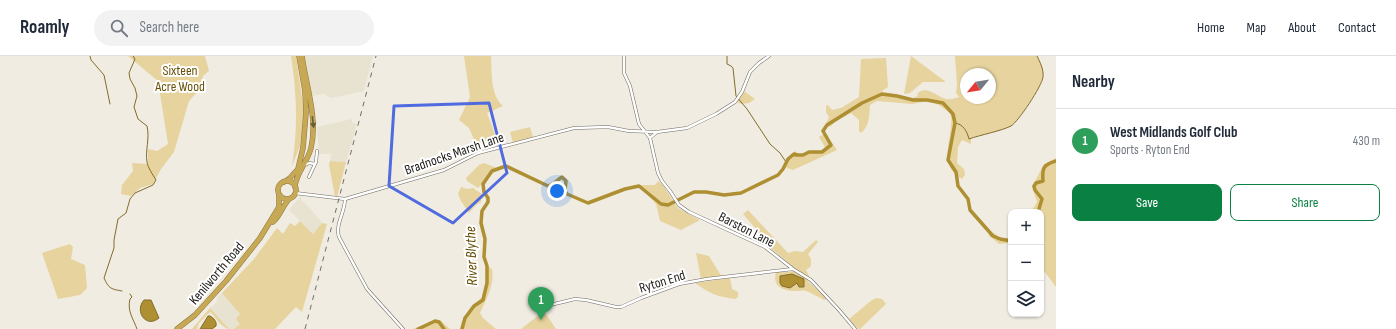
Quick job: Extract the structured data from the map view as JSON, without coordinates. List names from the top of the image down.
{
  "streets": {
    "highway": ["Kenilworth Road"],
    "street": ["Bradnocks Marsh Lane", "Barston Lane", "Ryton End"]
  },
  "crossings": [
    ["Bradnocks Marsh Lane", "Barston Lane"],
    ["Bradnocks Marsh Lane", "Kenilworth Road"],
    ["Barston Lane", "Ryton End"]
  ],
  "water": ["River Blythe"],
  "parks": ["Sixteen Acre Wood"],
  "north": "bottom left",
  "page": {
    "header": "Roamly",
    "search": "Search here",
    "nav": [
      "Home",
      "Map",
      "About",
      "Contact"
    ],
    "heading": "Nearby",
    "list": [
      {
        "mark": "1",
        "name": "West Midlands Golf Club",
        "note": "Sports · Ryton End",
        "value": "430 m"
      }
    ],
    "buttons": ["Save", "Share"],
    "map_buttons": ["+", "−"],
    "pins": "1"
  }
}
